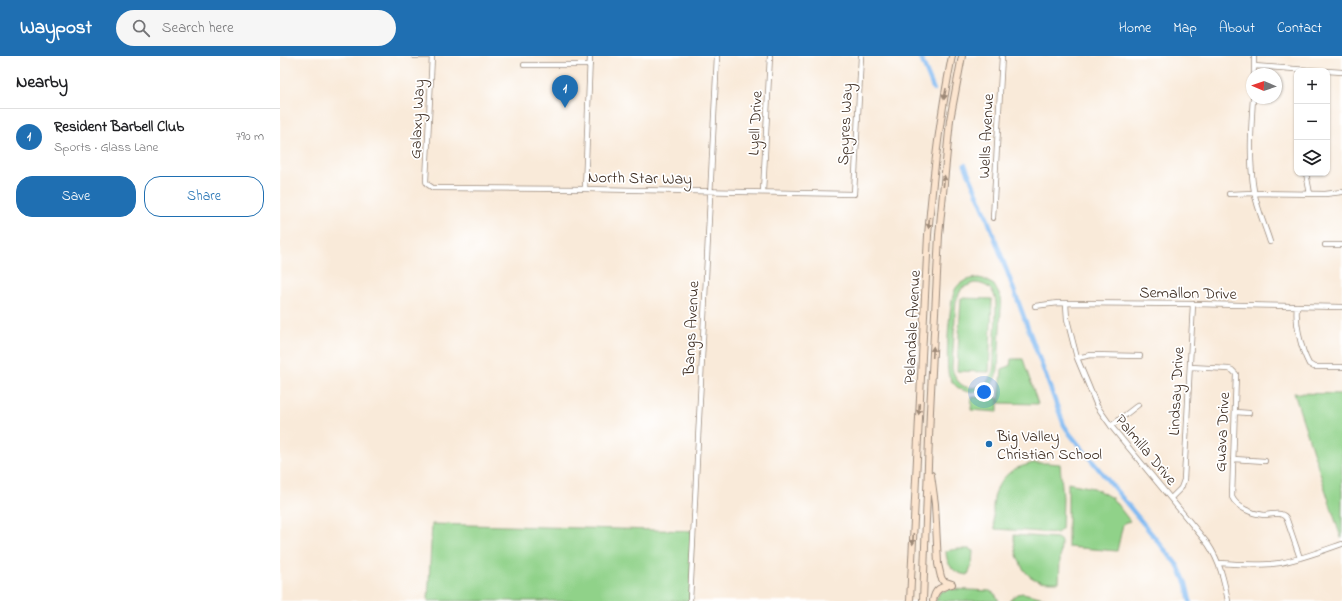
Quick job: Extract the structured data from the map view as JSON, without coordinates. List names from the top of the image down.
{
  "streets": {
    "main road": ["Pelandale Avenue"],
    "street": [
      "Galaxy Way",
      "Lyell Drive",
      "Spyres Way",
      "Wells Avenue",
      "North Star Way",
      "Semallon Drive",
      "Bangs Avenue",
      "Lindsay Drive",
      "Guava Drive",
      "Palmilla Drive"
    ]
  },
  "crossings": [
    ["Galaxy Way", "North Star Way"],
    ["Lyell Drive", "North Star Way"],
    ["Spyres Way", "North Star Way"],
    ["North Star Way", "Bangs Avenue"],
    ["Semallon Drive", "Lindsay Drive"],
    ["Semallon Drive", "Palmilla Drive"],
    ["Lindsay Drive", "Guava Drive"],
    ["Lindsay Drive", "Palmilla Drive"]
  ],
  "places": ["Big Valley Christian School"],
  "north": "left",
  "page": {
    "header": "Waypost",
    "search": "Search here",
    "nav": [
      "Home",
      "Map",
      "About",
      "Contact"
    ],
    "heading": "Nearby",
    "map_buttons": ["+", "−"],
    "pins": "1",
    "list": [
      {
        "mark": "1",
        "name": "Resident Barbell Club",
        "note": "Sports · Glass Lane",
        "value": "790 m"
      }
    ],
    "buttons": ["Save", "Share"]
  }
}
